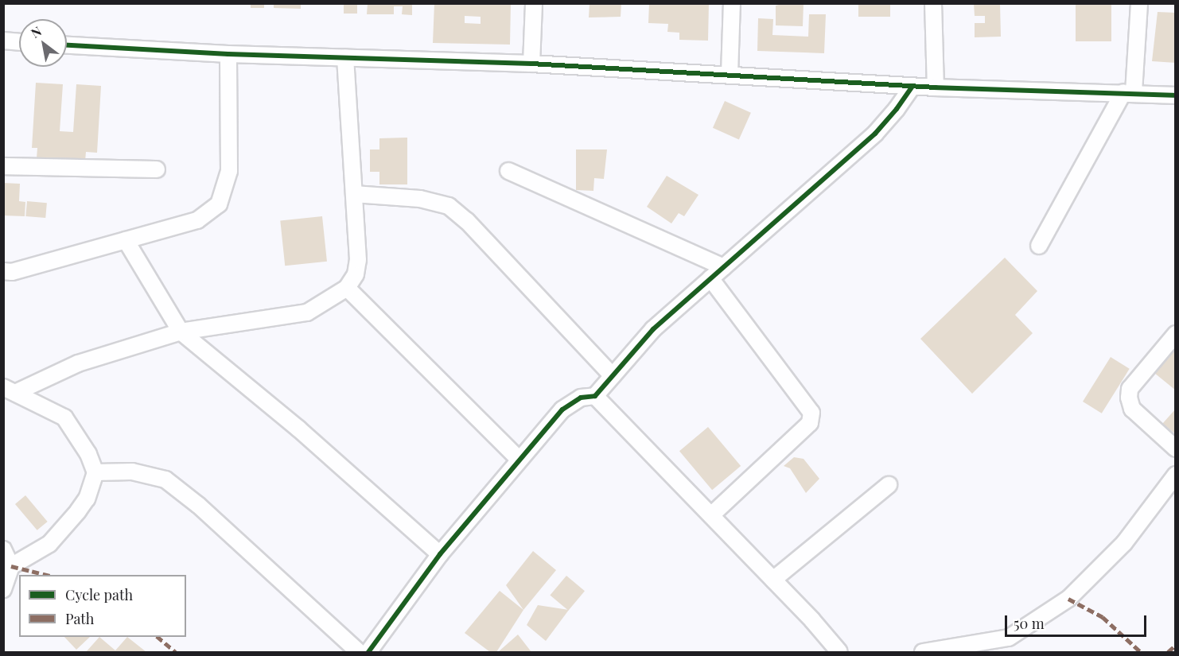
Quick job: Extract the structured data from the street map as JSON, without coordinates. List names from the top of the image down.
{
  "legend": ["Cycle path", "Path"],
  "scale_bar": "50 m",
  "north": "top left"
}
